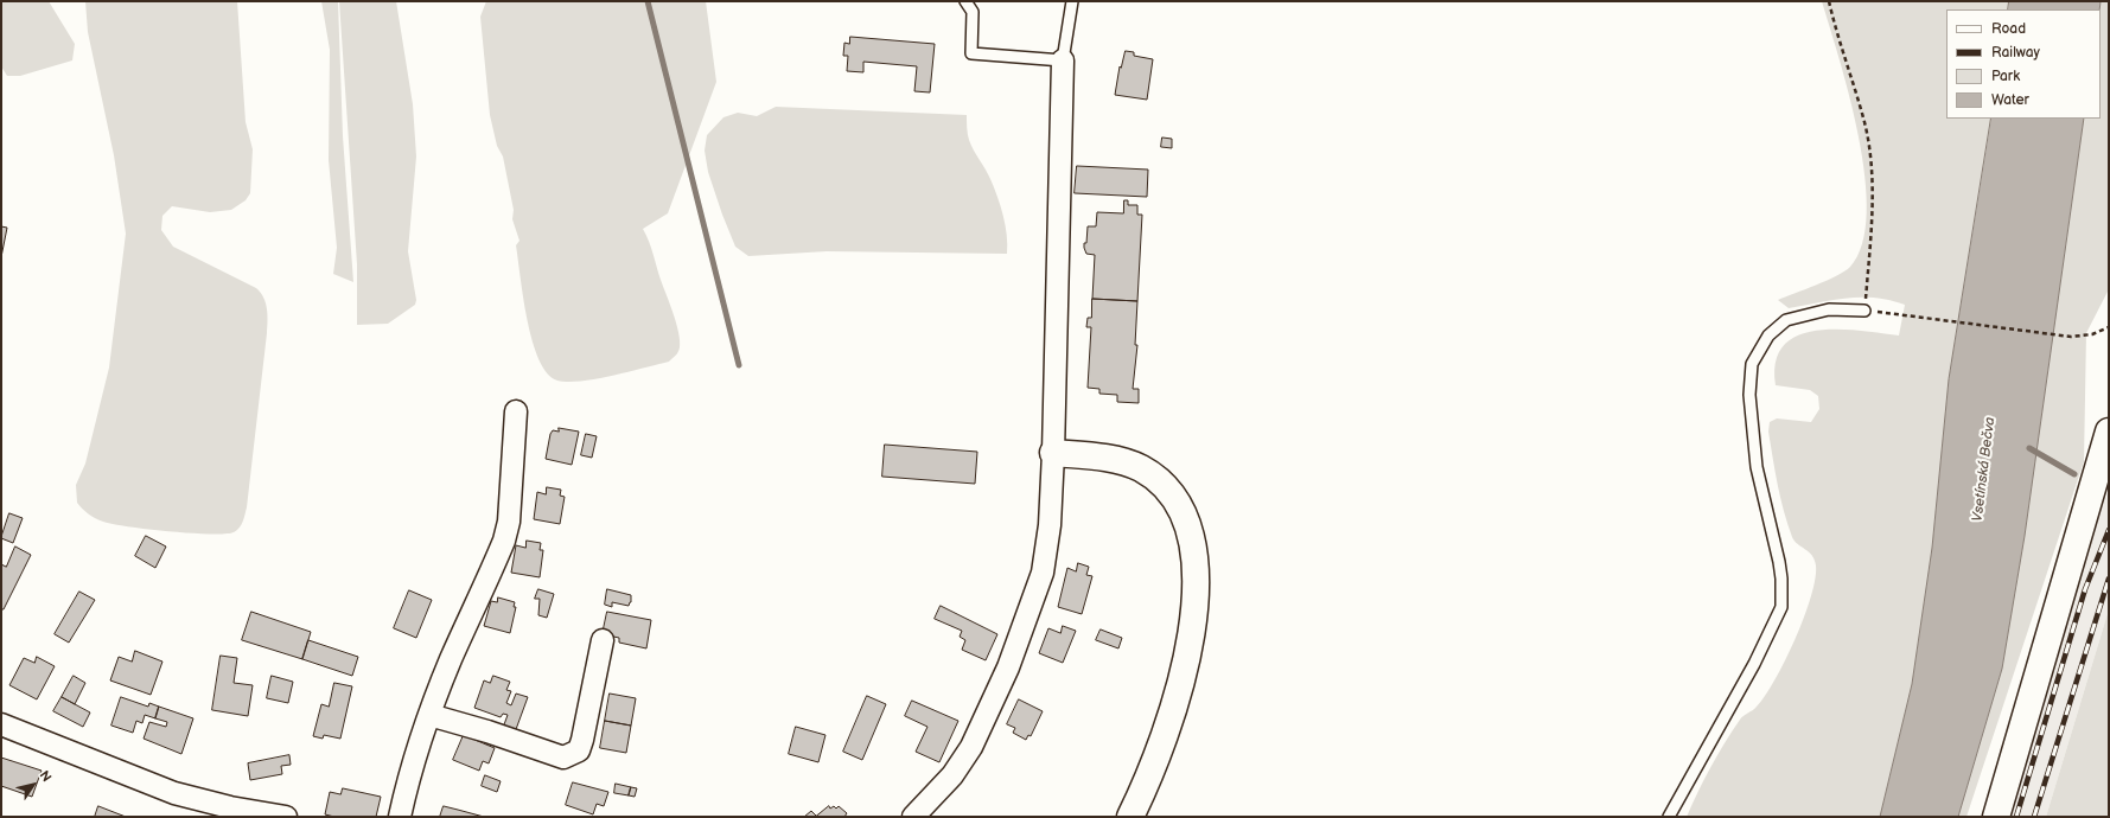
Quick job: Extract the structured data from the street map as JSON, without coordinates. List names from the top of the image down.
{
  "water": ["Vsetínská Bečva"],
  "legend": [
    "Road",
    "Railway",
    "Park",
    "Water"
  ],
  "north": "top right"
}
